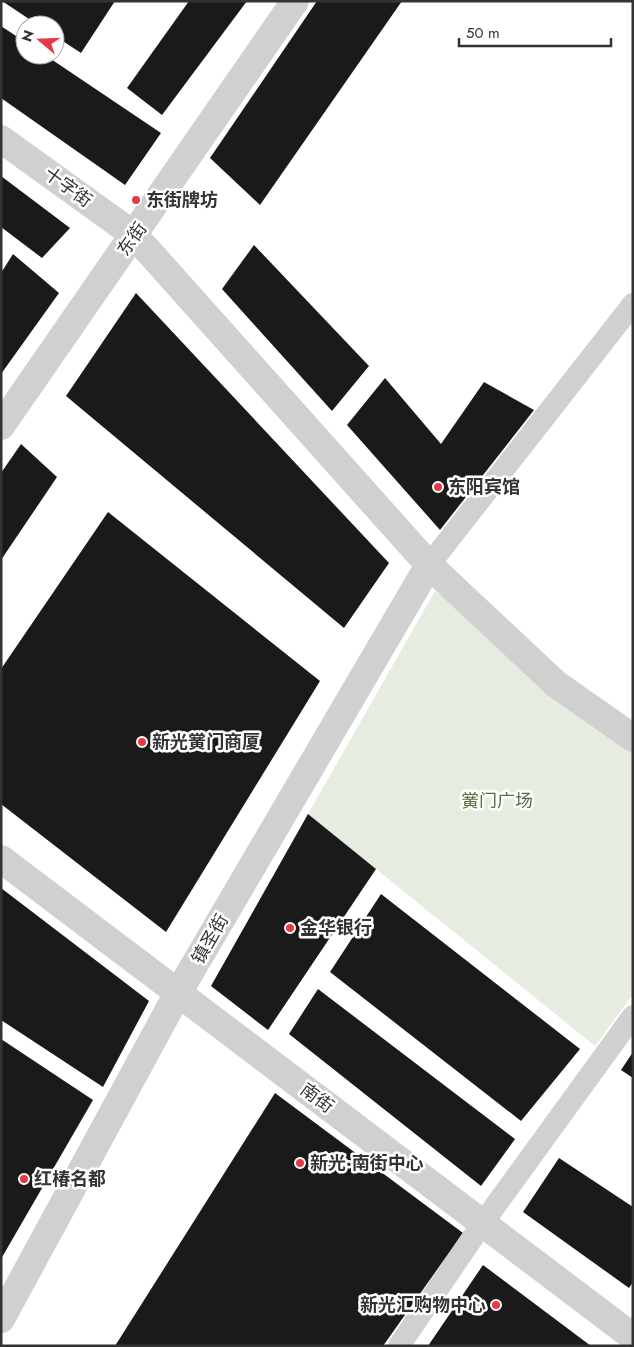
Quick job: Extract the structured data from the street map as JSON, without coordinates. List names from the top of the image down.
{
  "streets": {
    "street": [
      "十字街",
      "东街",
      "镇圣街",
      "南街"
    ]
  },
  "crossings": [
    ["十字街", "东街"],
    ["十字街", "镇圣街"],
    ["镇圣街", "南街"]
  ],
  "parks": ["黉门广场"],
  "places": [
    "东街牌坊",
    "东阳宾馆",
    "新光黉门商厦",
    "金华银行",
    "新光·南街中心",
    "红椿名都",
    "新光汇购物中心"
  ],
  "scale_bar": "50 m",
  "north": "left"
}
